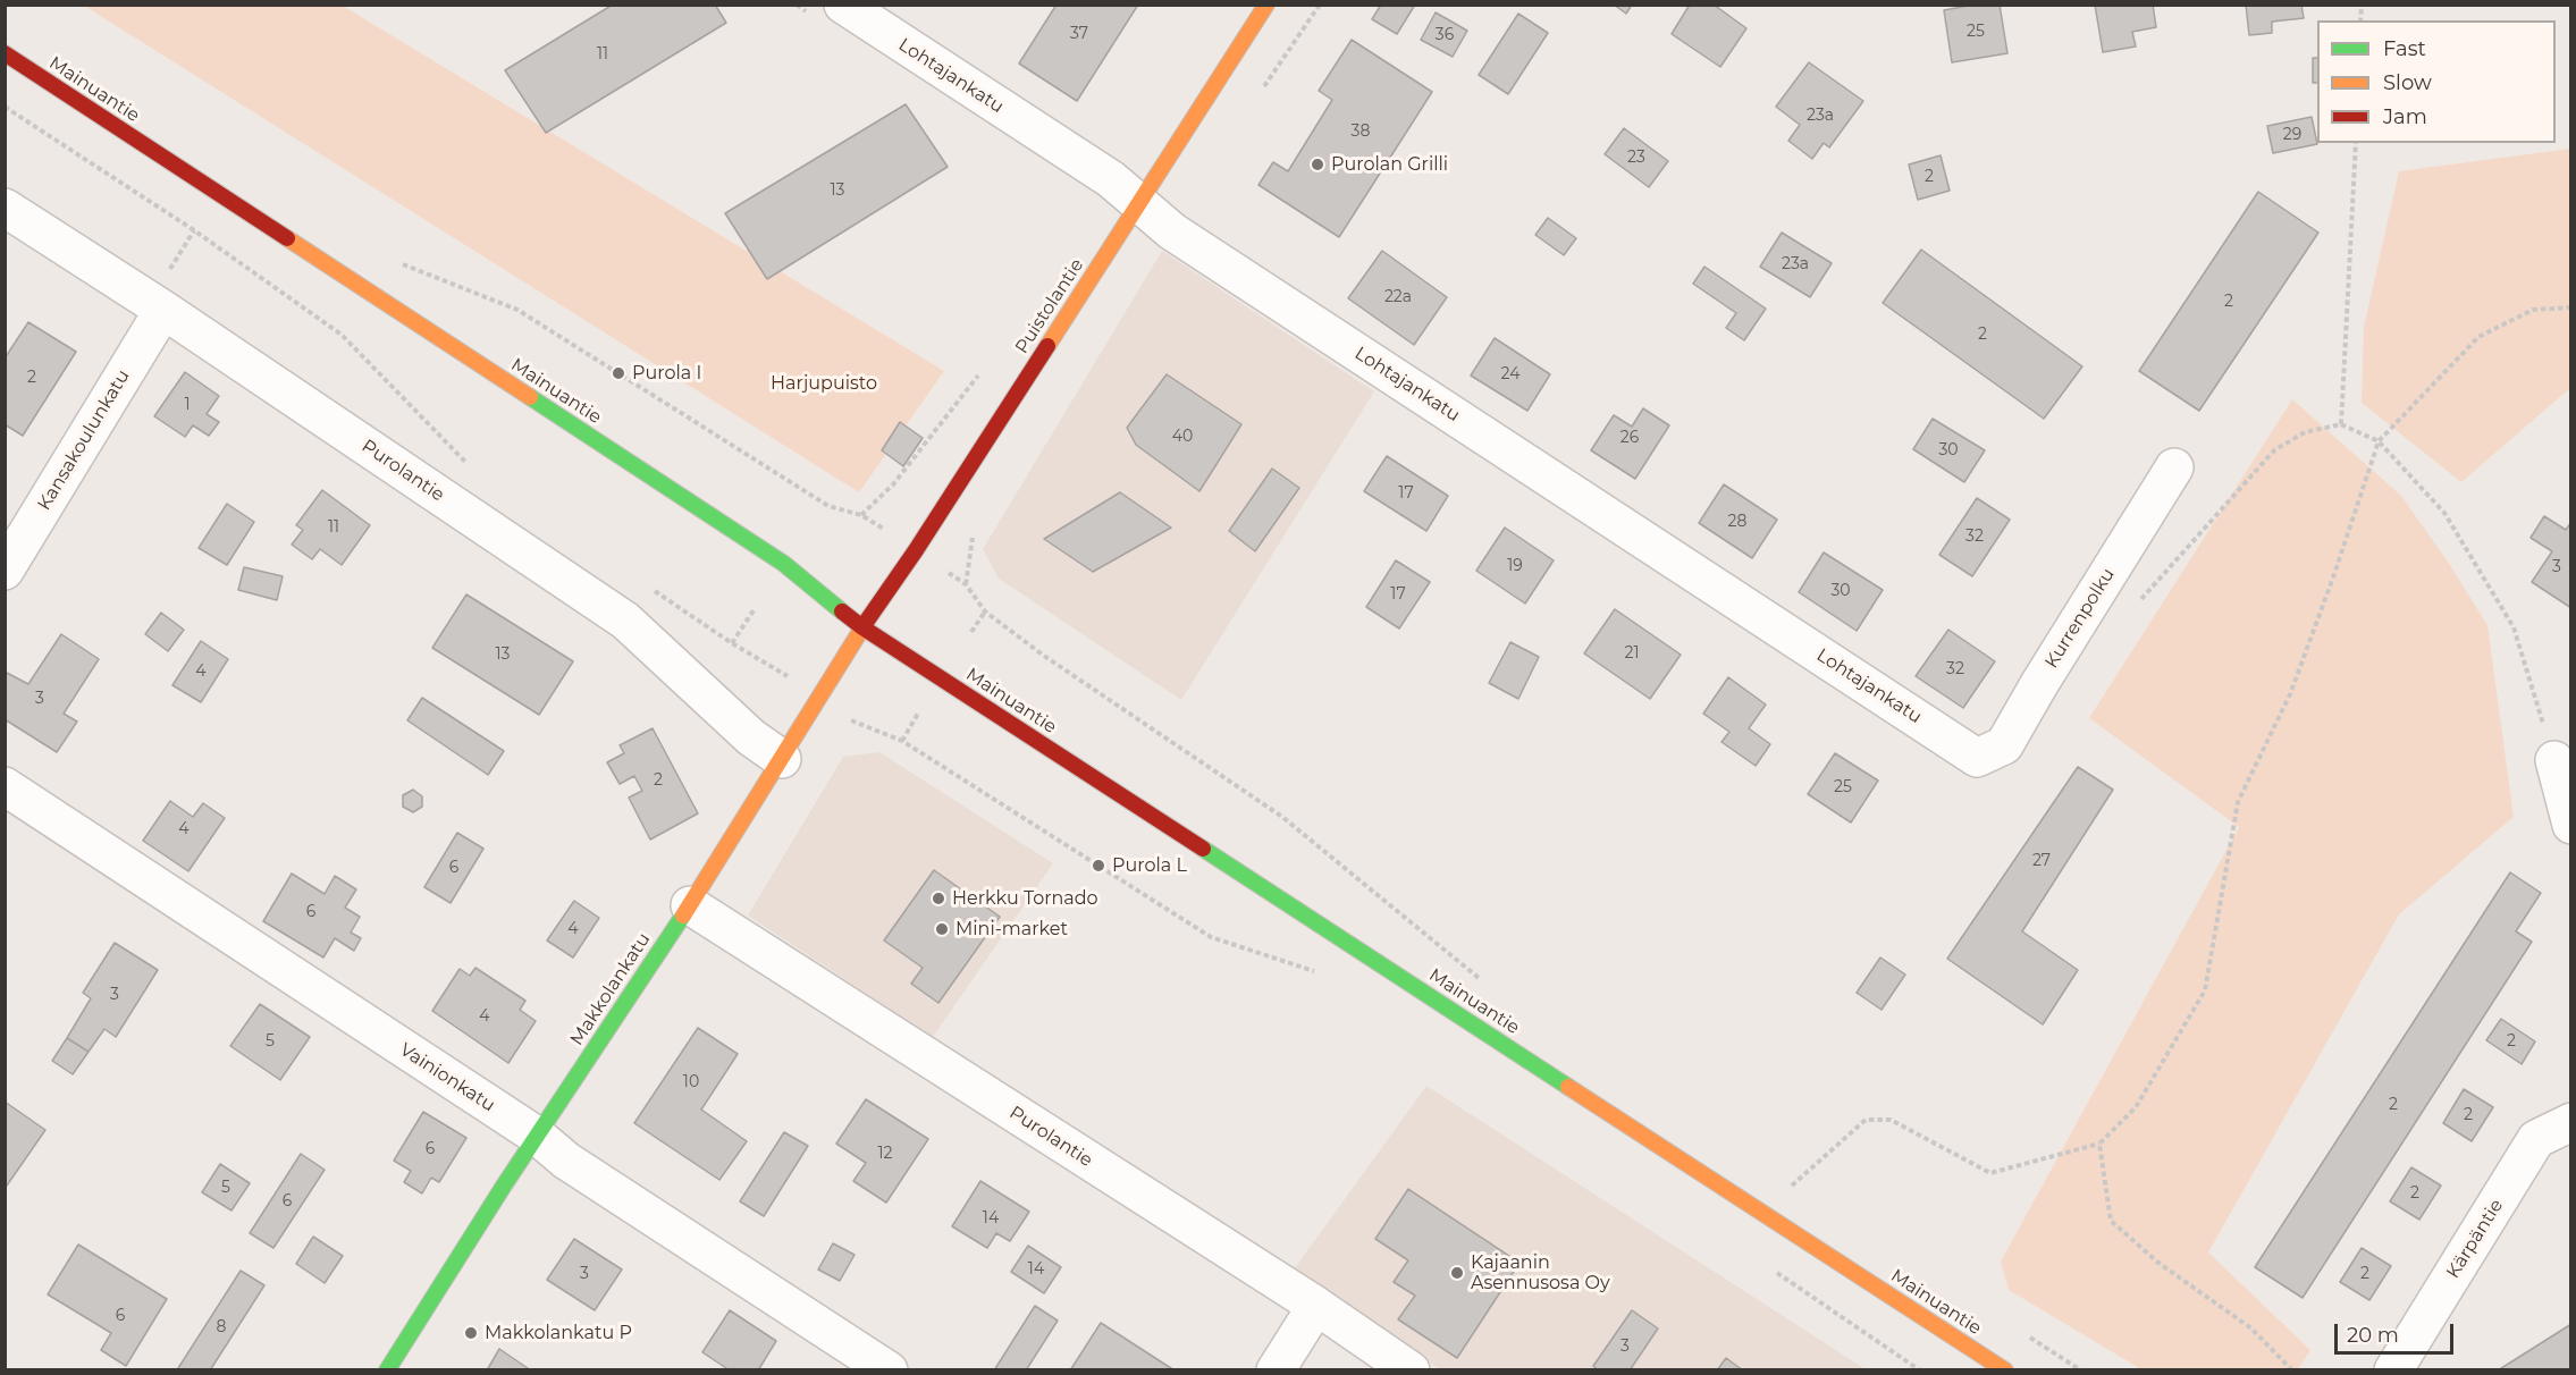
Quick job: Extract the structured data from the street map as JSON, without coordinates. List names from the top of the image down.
{
  "streets": {
    "main road": ["Mainuantie", "Puistolantie", "Makkolankatu"],
    "street": [
      "Lohtajankatu",
      "Kansakoulunkatu",
      "Purolantie",
      "Kurrenpolku",
      "Vainionkatu",
      "Kärpäntie"
    ]
  },
  "crossings": [
    ["Lohtajankatu", "Puistolantie"],
    ["Lohtajankatu", "Kurrenpolku"],
    ["Mainuantie", "Puistolantie"],
    ["Mainuantie", "Makkolankatu"],
    ["Puistolantie", "Makkolankatu"],
    ["Kansakoulunkatu", "Purolantie"],
    ["Purolantie", "Makkolankatu"],
    ["Makkolankatu", "Vainionkatu"]
  ],
  "parks": ["Harjupuisto"],
  "places": [
    "Purolan Grilli",
    "Purola I",
    "Purola L",
    "Herkku Tornado",
    "Mini-market",
    "Kajaanin Asennusosa Oy",
    "Makkolankatu P"
  ],
  "house_numbers": [
    "25",
    "37",
    "36",
    "11",
    "23a",
    "38",
    "29",
    "23",
    "2",
    "13",
    "23a",
    "22a",
    "2",
    "2",
    "24",
    "2",
    "1",
    "40",
    "26",
    "30",
    "17",
    "28",
    "11",
    "32",
    "19",
    "3",
    "30",
    "17",
    "21",
    "13",
    "32",
    "4",
    "3",
    "2",
    "25",
    "4",
    "27",
    "6",
    "6",
    "4",
    "3",
    "4",
    "5",
    "2",
    "10",
    "2",
    "2",
    "6",
    "12",
    "5",
    "2",
    "6",
    "14",
    "14",
    "3",
    "2",
    "6",
    "8",
    "3"
  ],
  "legend": ["Fast", "Slow", "Jam"],
  "scale_bar": "20 m"
}
